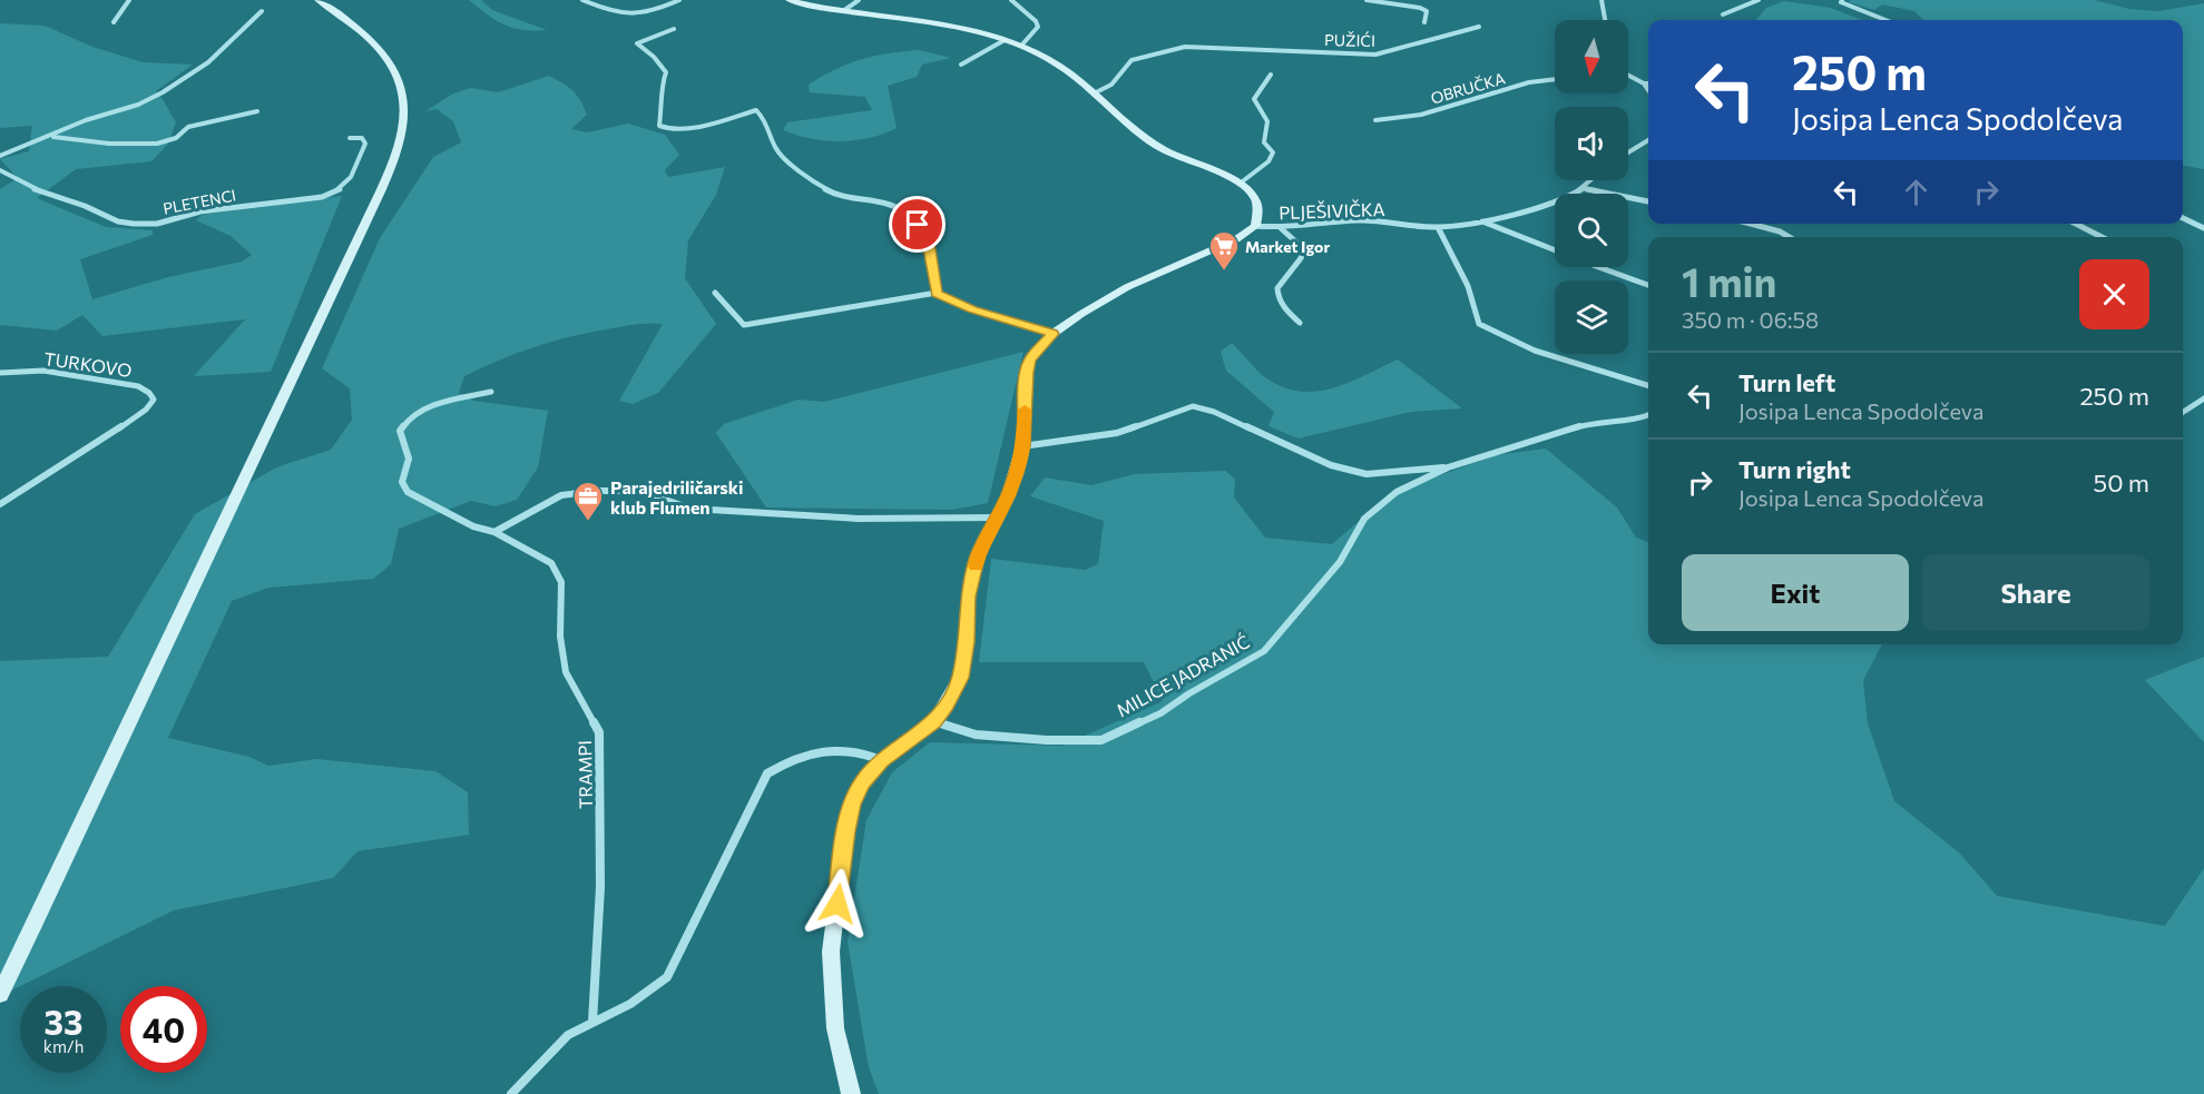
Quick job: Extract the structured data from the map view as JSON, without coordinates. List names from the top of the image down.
{
  "streets": {
    "street": [
      "PUŽIĆI",
      "OBRUČKA",
      "PLETENCI",
      "PLJEŠIVIČKA",
      "TURKOVO",
      "MILICE JADRANIĆ",
      "TRAMPI"
    ]
  },
  "places": {
    "supermarket": ["Market Igor"],
    "office": ["Parajedriličarski klub Flumen"]
  },
  "north": "bottom",
  "page": {
    "turn": ["250 m", "Josipa Lenca Spodolčeva"],
    "heading": ["1 min", "350 m · 06:58"],
    "list": [
      {
        "name": "Turn left",
        "note": "Josipa Lenca Spodolčeva",
        "value": "250 m"
      },
      {
        "name": "Turn right",
        "note": "Josipa Lenca Spodolčeva",
        "value": "50 m"
      }
    ],
    "buttons": ["Exit", "Share"],
    "speed": "33 km/h",
    "limit": "40"
  }
}
